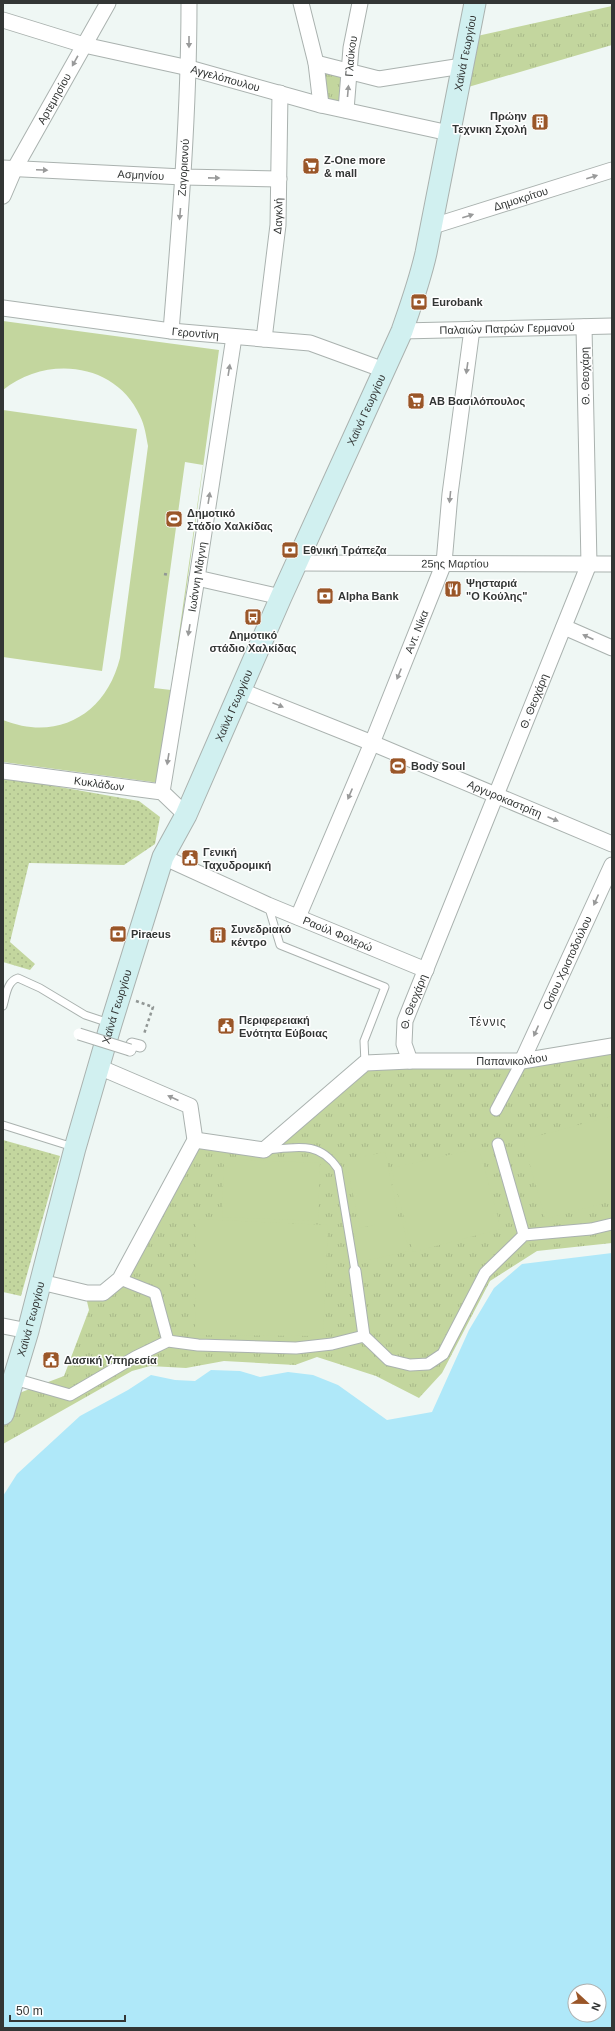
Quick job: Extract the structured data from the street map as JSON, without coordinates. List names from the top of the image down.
{
  "streets": {
    "main road": ["Χαϊνά Γεωργίου"],
    "street": [
      "Γλαύκου",
      "Αγγελόπουλου",
      "Αρτεμησίου",
      "Ζαγοριανού",
      "Ασμηνίου",
      "Δημοκρίτου",
      "Δαγκλή",
      "Παλαιών Πατρών Γερμανού",
      "Γεροντίνη",
      "Θ. Θεοχάρη",
      "25ης Μαρτίου",
      "Ιωάννη Μὰγνη",
      "Αντ. Νίκα",
      "Κυκλάδων",
      "Αργυροκαστρίτη",
      "Ραούλ Φολερώ",
      "Οσίου Χριστοδούλου",
      "Παπανικολάου"
    ]
  },
  "crossings": [
    ["Χαϊνά Γεωργίου", "Αγγελόπουλου"],
    ["Χαϊνά Γεωργίου", "Δημοκρίτου"],
    ["Χαϊνά Γεωργίου", "Παλαιών Πατρών Γερμανού"],
    ["Χαϊνά Γεωργίου", "Γεροντίνη"],
    ["Χαϊνά Γεωργίου", "25ης Μαρτίου"],
    ["Χαϊνά Γεωργίου", "Αργυροκαστρίτη"],
    ["Χαϊνά Γεωργίου", "Ραούλ Φολερώ"],
    ["Γλαύκου", "Αγγελόπουλου"],
    ["Αγγελόπουλου", "Αρτεμησίου"],
    ["Αγγελόπουλου", "Ζαγοριανού"],
    ["Αγγελόπουλου", "Δαγκλή"],
    ["Αρτεμησίου", "Ασμηνίου"],
    ["Ζαγοριανού", "Ασμηνίου"],
    ["Ζαγοριανού", "Γεροντίνη"],
    ["Ασμηνίου", "Δαγκλή"],
    ["Δαγκλή", "Γεροντίνη"],
    ["Παλαιών Πατρών Γερμανού", "Θ. Θεοχάρη"],
    ["Παλαιών Πατρών Γερμανού", "Αντ. Νίκα"],
    ["Γεροντίνη", "Ιωάννη Μὰγνη"],
    ["Θ. Θεοχάρη", "25ης Μαρτίου"],
    ["Θ. Θεοχάρη", "Αργυροκαστρίτη"],
    ["Θ. Θεοχάρη", "Ραούλ Φολερώ"],
    ["Θ. Θεοχάρη", "Παπανικολάου"],
    ["25ης Μαρτίου", "Αντ. Νίκα"],
    ["Ιωάννη Μὰγνη", "Κυκλάδων"],
    ["Αντ. Νίκα", "Αργυροκαστρίτη"],
    ["Αντ. Νίκα", "Ραούλ Φολερώ"],
    ["Οσίου Χριστοδούλου", "Παπανικολάου"]
  ],
  "one_way": [
    "Αρτεμησίου",
    "Ασμηνίου",
    "Δημοκρίτου",
    "Αντ. Νίκα",
    "Αργυροκαστρίτη",
    "Οσίου Χριστοδούλου"
  ],
  "districts": ["Τέννις"],
  "places": {
    "building": ["Πρώην Τεχνικη Σχολή", "Συνεδριακό κέντρο"],
    "supermarket": ["Z-One more & mall", "ΑΒ Βασιλόπουλος"],
    "bank": [
      "Eurobank",
      "Εθνική Τράπεζα",
      "Alpha Bank",
      "Piraeus"
    ],
    "sports": ["Δημοτικό Στάδιο Χαλκίδας", "Body Soul"],
    "restaurant": ["Ψησταριά \"Ο Κούλης\""],
    "bus stop": ["Δημοτικό στάδιο Χαλκίδας"],
    "public building": ["Γενική Ταχυδρομική", "Περιφερειακή Ενότητα Εύβοιας", "Δασική Υπηρεσία"]
  },
  "scale_bar": "50 m",
  "north": "right"
}
